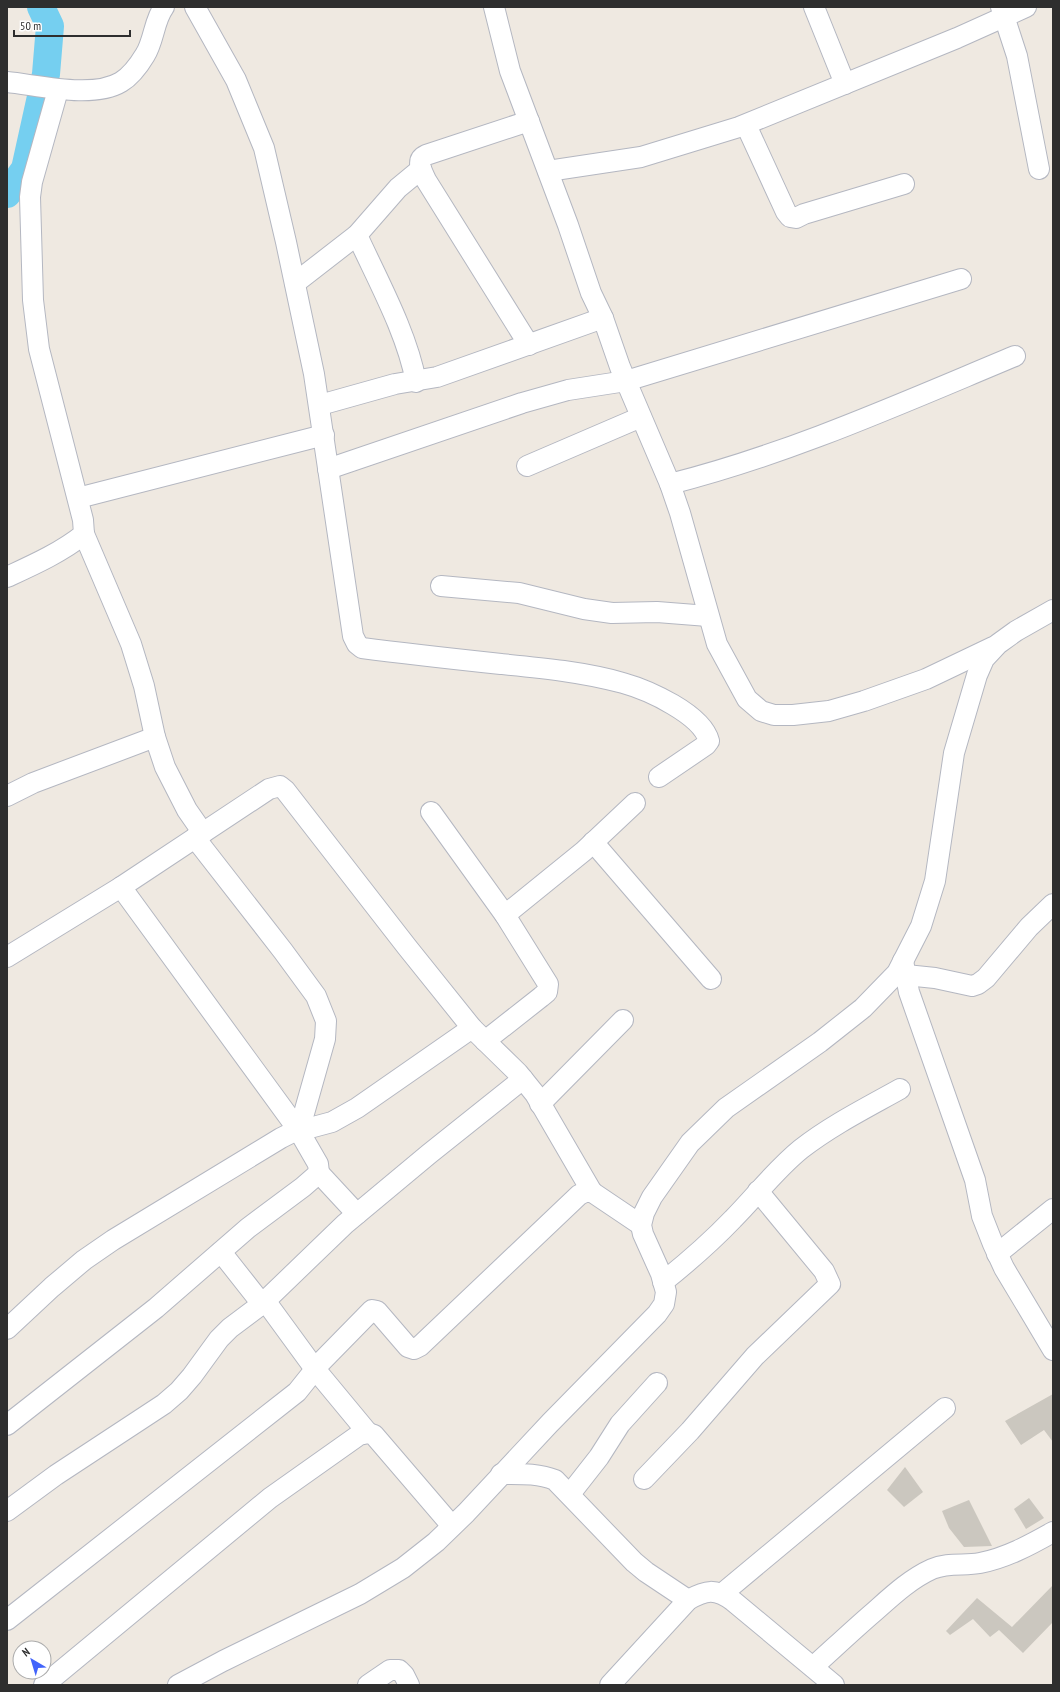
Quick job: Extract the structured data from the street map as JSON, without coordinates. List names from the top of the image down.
{
  "scale_bar": "50 m",
  "north": "top left"
}
